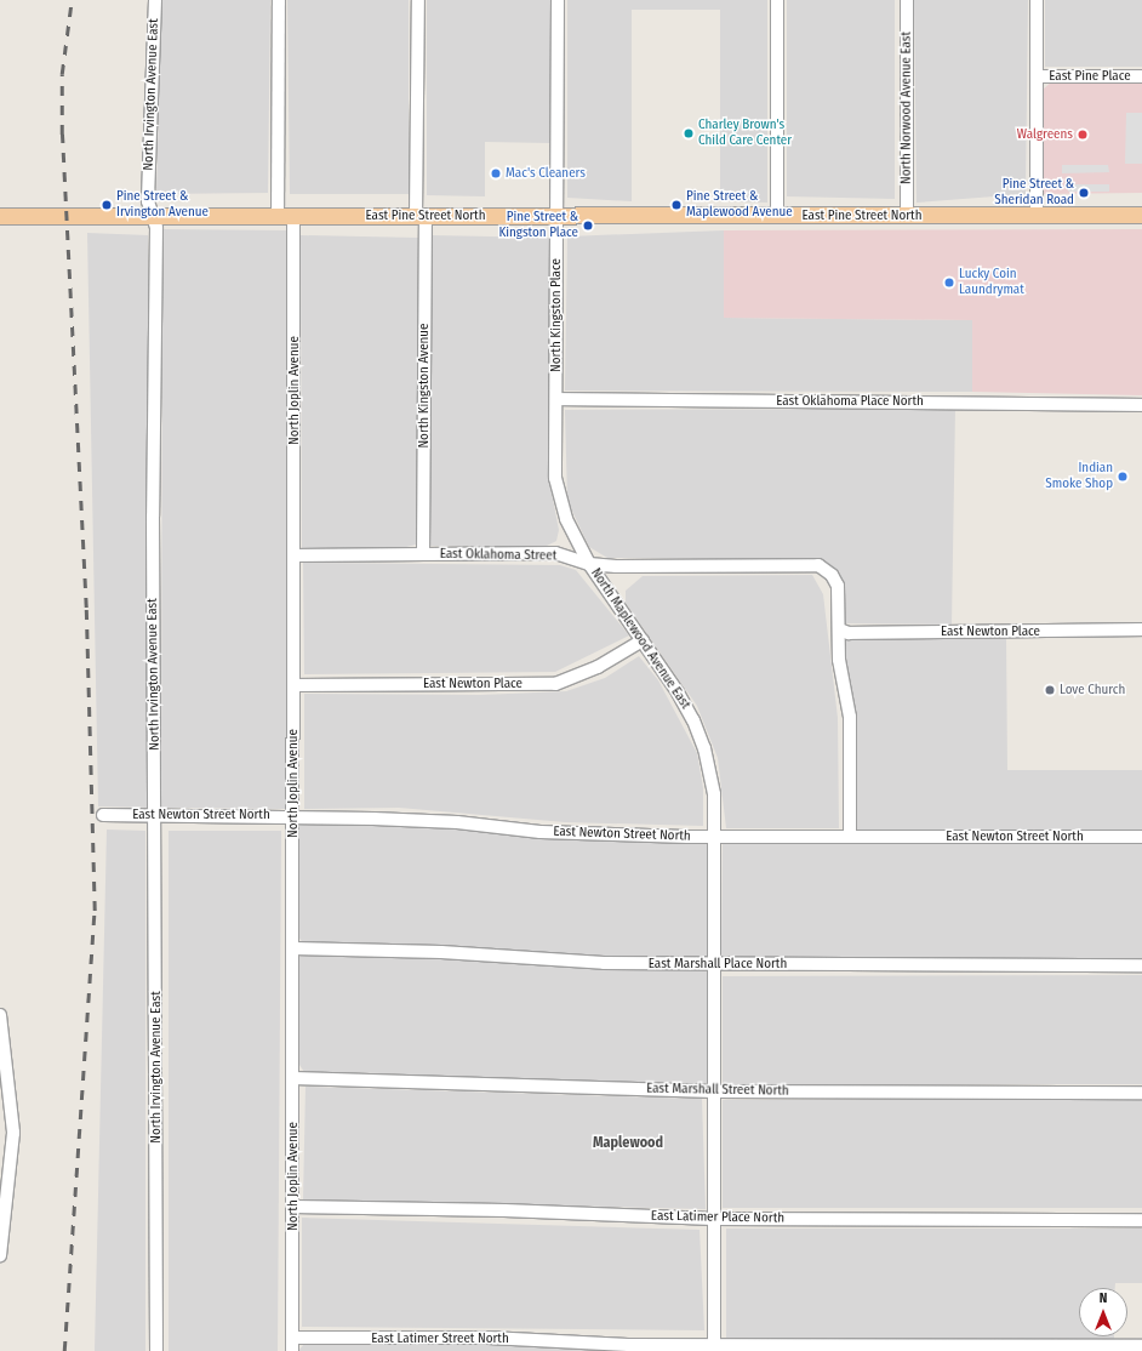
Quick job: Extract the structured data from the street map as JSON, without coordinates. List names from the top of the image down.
{
  "streets": {
    "main road": ["East Pine Street North"],
    "street": [
      "East Pine Place",
      "North Irvington Avenue East",
      "North Norwood Avenue East",
      "North Kingston Place",
      "North Kingston Avenue",
      "North Joplin Avenue",
      "East Oklahoma Place North",
      "East Oklahoma Street",
      "East Newton Place",
      "North Maplewood Avenue East",
      "East Newton Street North",
      "East Marshall Place North",
      "East Marshall Street North",
      "East Latimer Place North",
      "East Latimer Street North"
    ]
  },
  "crossings": [
    ["North Irvington Avenue East", "East Pine Street North"],
    ["North Irvington Avenue East", "East Newton Street North"],
    ["North Norwood Avenue East", "East Pine Street North"],
    ["East Pine Street North", "North Kingston Place"],
    ["East Pine Street North", "North Kingston Avenue"],
    ["East Pine Street North", "North Joplin Avenue"],
    ["North Kingston Place", "East Oklahoma Place North"],
    ["North Kingston Place", "East Oklahoma Street"],
    ["North Kingston Place", "North Maplewood Avenue East"],
    ["North Kingston Avenue", "East Oklahoma Street"],
    ["North Joplin Avenue", "East Oklahoma Street"],
    ["North Joplin Avenue", "East Newton Place"],
    ["North Joplin Avenue", "East Newton Street North"],
    ["North Joplin Avenue", "East Marshall Place North"],
    ["North Joplin Avenue", "East Marshall Street North"],
    ["North Joplin Avenue", "East Latimer Place North"],
    ["North Joplin Avenue", "East Latimer Street North"],
    ["East Oklahoma Street", "East Newton Place"],
    ["East Oklahoma Street", "North Maplewood Avenue East"],
    ["East Newton Place", "North Maplewood Avenue East"],
    ["North Maplewood Avenue East", "East Newton Street North"],
    ["North Maplewood Avenue East", "East Marshall Place North"],
    ["North Maplewood Avenue East", "East Marshall Street North"],
    ["North Maplewood Avenue East", "East Latimer Place North"],
    ["North Maplewood Avenue East", "East Latimer Street North"]
  ],
  "districts": ["Maplewood"],
  "places": [
    "Charley Brown's Child Care Center",
    "Walgreens",
    "Mac's Cleaners",
    "Pine Street & Sheridan Road",
    "Pine Street & Irvington Avenue",
    "Pine Street & Maplewood Avenue",
    "Pine Street & Kingston Place",
    "Lucky Coin Laundrymat",
    "Indian Smoke Shop",
    "Love Church"
  ],
  "north": "top"
}
